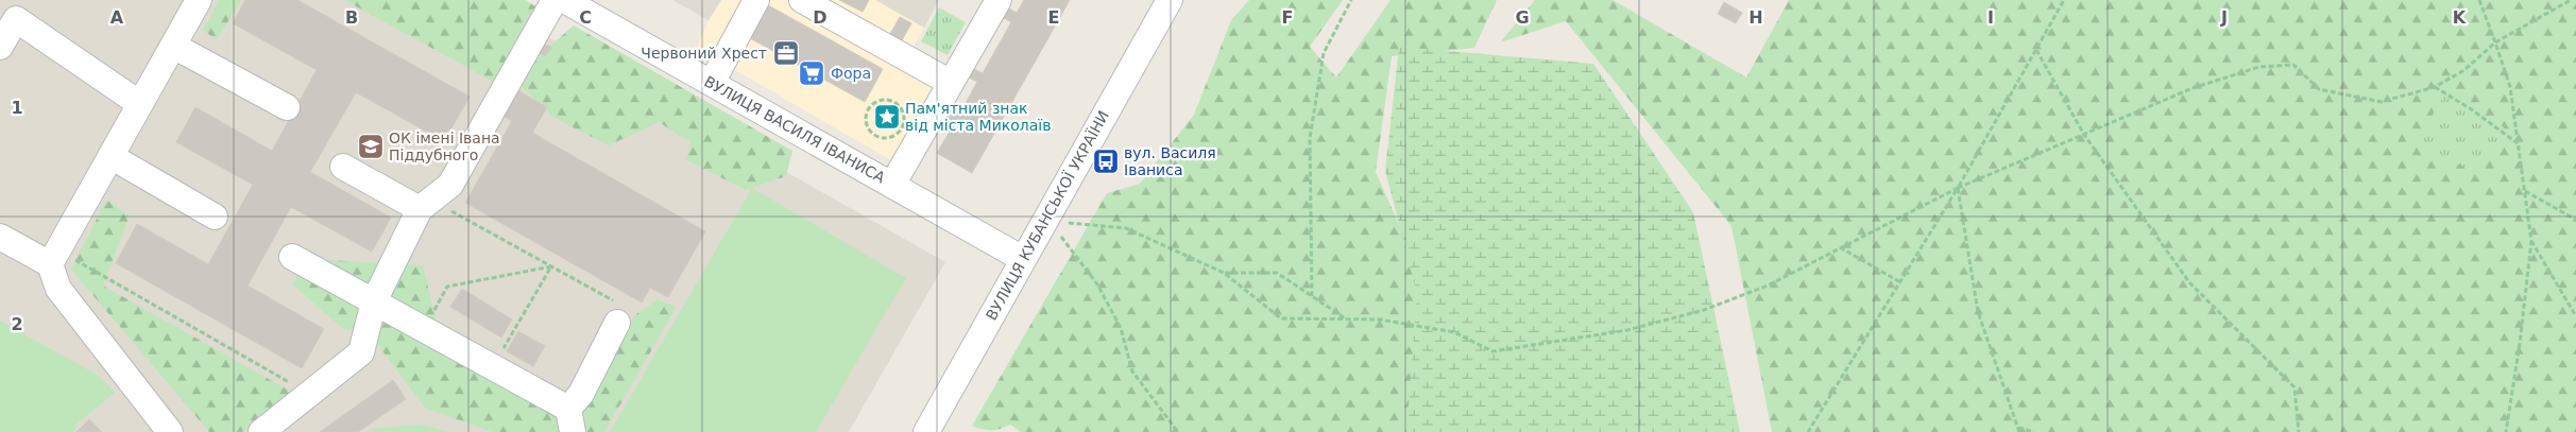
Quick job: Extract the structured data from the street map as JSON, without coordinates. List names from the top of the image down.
{
  "streets": {
    "street": ["ВУЛИЦЯ ВАСИЛЯ ІВАНИСА", "ВУЛИЦЯ КУБАНСЬКОЇ УКРАЇНИ"]
  },
  "crossings": [
    ["ВУЛИЦЯ ВАСИЛЯ ІВАНИСА", "ВУЛИЦЯ КУБАНСЬКОЇ УКРАЇНИ"]
  ],
  "places": {
    "office": ["Червоний Хрест"],
    "supermarket": ["Фора"],
    "place": ["Пам'ятний знак від міста Миколаїв"],
    "school or university": ["ОК імені Івана Піддубного"],
    "bus stop": ["вул. Василя Іваниса"]
  },
  "grid": {
    "columns": [
      "A",
      "B",
      "C",
      "D",
      "E",
      "F",
      "G",
      "H",
      "I",
      "J",
      "K"
    ],
    "rows": ["1", "2"]
  }
}
